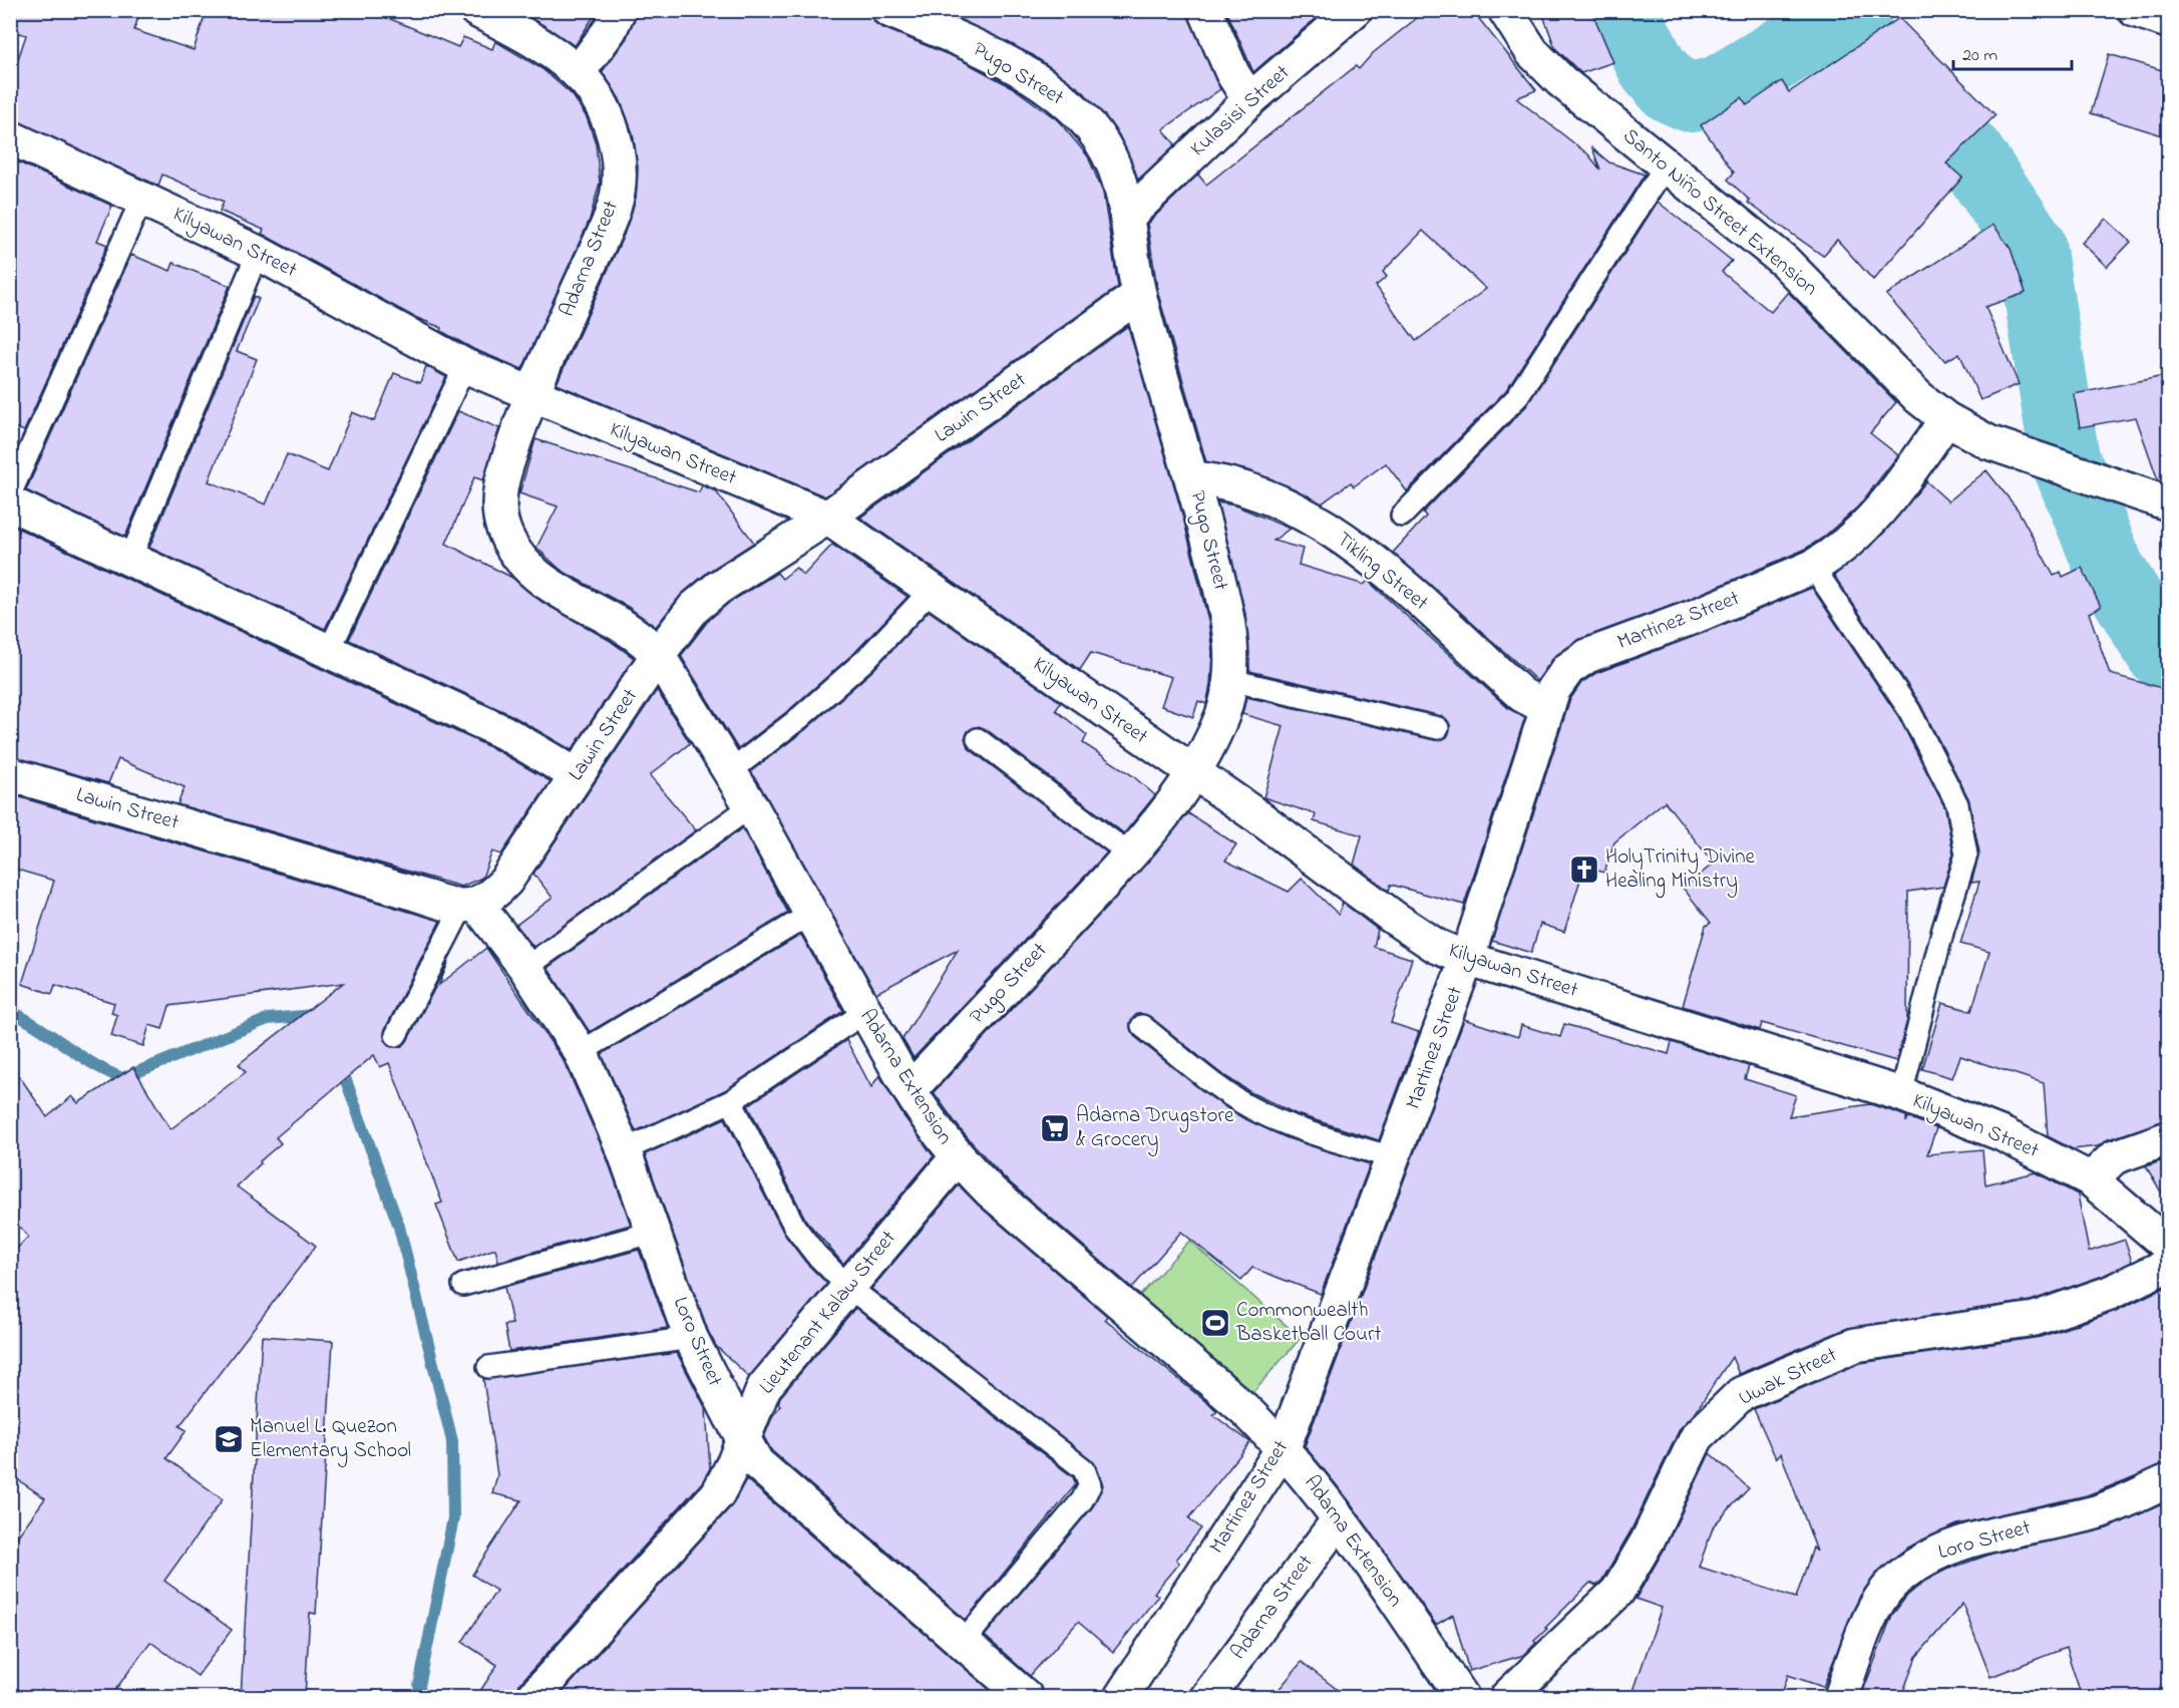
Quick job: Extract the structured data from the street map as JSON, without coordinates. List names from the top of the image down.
{
  "streets": {
    "street": [
      "Pugo Street",
      "Kulasisi Street",
      "Santo Niño Street Extension",
      "Kilyawan Street",
      "Adarna Street",
      "Lawin Street",
      "Tikling Street",
      "Martinez Street",
      "Adarna Extension",
      "Lieutenant Kalaw Street",
      "Loro Street",
      "Uwak Street"
    ]
  },
  "crossings": [
    ["Pugo Street", "Kulasisi Street"],
    ["Pugo Street", "Kilyawan Street"],
    ["Pugo Street", "Lawin Street"],
    ["Pugo Street", "Tikling Street"],
    ["Pugo Street", "Adarna Extension"],
    ["Santo Niño Street Extension", "Martinez Street"],
    ["Kilyawan Street", "Adarna Street"],
    ["Kilyawan Street", "Lawin Street"],
    ["Kilyawan Street", "Martinez Street"],
    ["Adarna Street", "Adarna Extension"],
    ["Lawin Street", "Adarna Extension"],
    ["Lawin Street", "Loro Street"],
    ["Tikling Street", "Martinez Street"],
    ["Martinez Street", "Adarna Extension"],
    ["Adarna Extension", "Lieutenant Kalaw Street"],
    ["Lieutenant Kalaw Street", "Loro Street"]
  ],
  "places": {
    "church": ["HolyTrinity Divine Healing Ministry"],
    "supermarket": ["Adarna Drugstore & Grocery"],
    "sports": ["Commonwealth Basketball Court"],
    "school or university": ["Manuel L. Quezon Elementary School"]
  },
  "scale_bar": "20 m"
}
